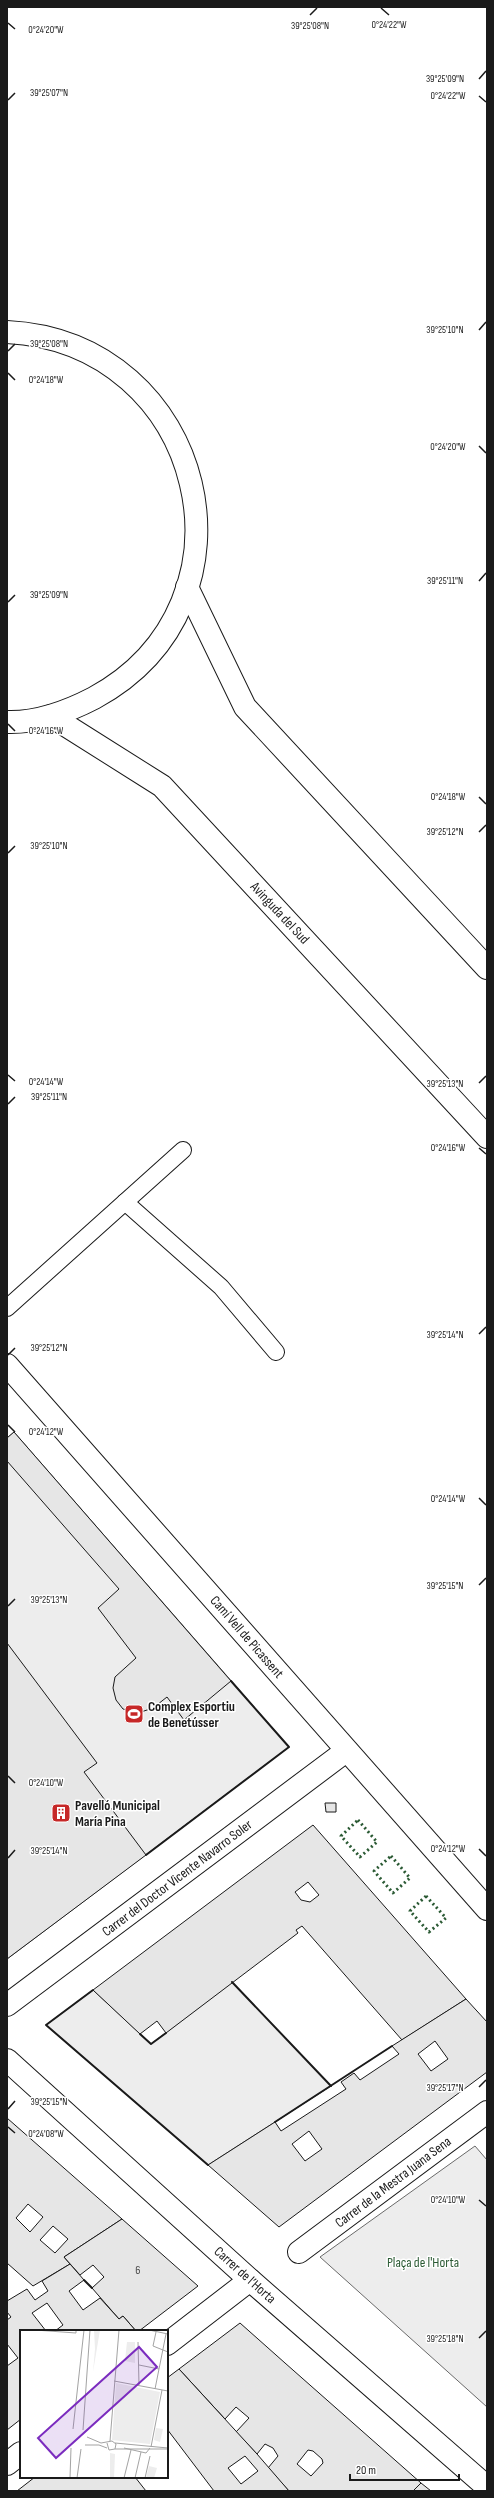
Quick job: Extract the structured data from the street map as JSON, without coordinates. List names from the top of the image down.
{
  "streets": {
    "street": [
      "Avinguda del Sud",
      "Camí Vell de Picassent",
      "Carrer del Doctor Vicente Navarro Soler",
      "Carrer de la Mestra Juana Sena",
      "Carrer de l’Horta"
    ]
  },
  "crossings": [
    ["Camí Vell de Picassent", "Carrer del Doctor Vicente Navarro Soler"]
  ],
  "parks": ["Plaça de l'Horta"],
  "places": {
    "sports": ["Complex Esportiu de Benetússer"],
    "building": ["Pavelló Municipal María Pina"]
  },
  "house_numbers": ["6"],
  "scale_bar": "20 m",
  "coordinates": [
    "0°24'22\"W",
    "39°25'08\"N",
    "0°24'20\"W",
    "39°25'09\"N",
    "39°25'07\"N",
    "39°25'10\"N",
    "0°24'18\"W",
    "39°25'11\"N",
    "0°24'16\"W",
    "39°25'12\"N",
    "0°24'14\"W",
    "39°25'13\"N",
    "39°25'14\"N",
    "0°24'12\"W",
    "39°25'15\"N",
    "0°24'10\"W",
    "39°25'17\"N",
    "0°24'08\"W",
    "39°25'18\"N"
  ]
}
